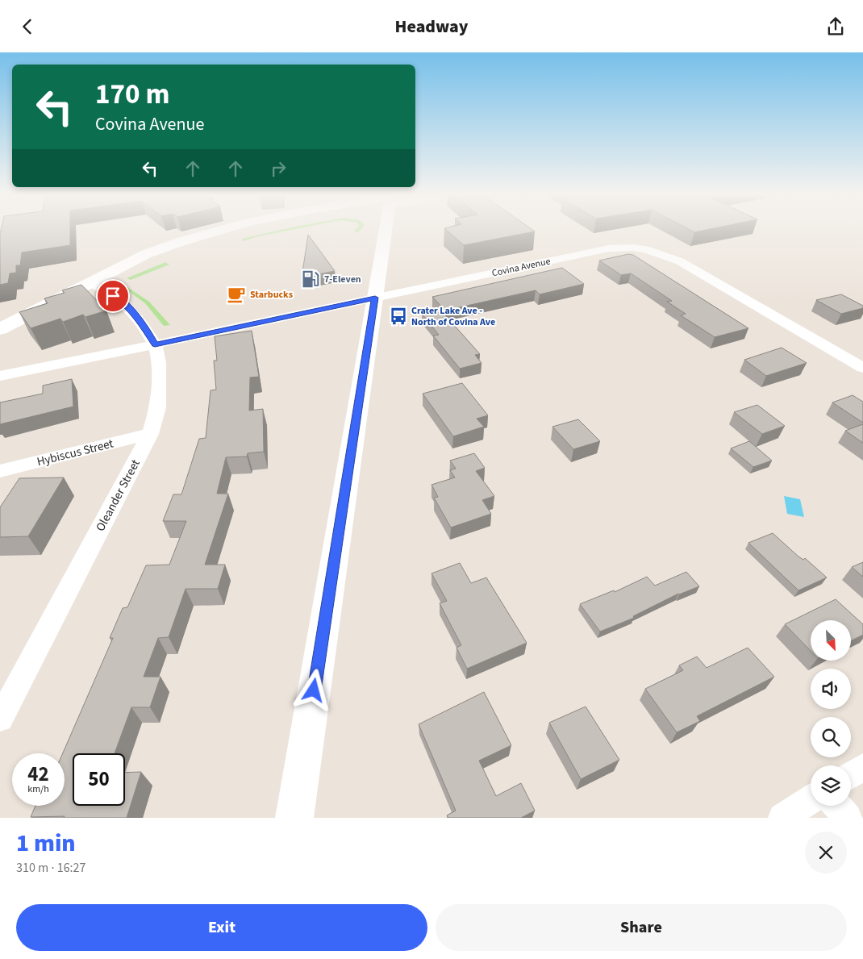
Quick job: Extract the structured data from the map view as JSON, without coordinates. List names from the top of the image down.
{
  "streets": {
    "street": ["Covina Avenue", "Hybiscus Street", "Oleander Street"]
  },
  "crossings": [
    ["Covina Avenue", "Oleander Street"],
    ["Hybiscus Street", "Oleander Street"]
  ],
  "places": {
    "fuel station": ["7-Eleven"],
    "cafe": ["Starbucks"],
    "bus stop": ["Crater Lake Ave - North of Covina Ave"]
  },
  "north": "bottom right",
  "page": {
    "header": "Headway",
    "turn": ["170 m", "Covina Avenue"],
    "speed": "42 km/h",
    "limit": "50",
    "heading": ["1 min", "310 m · 16:27"],
    "buttons": ["Exit", "Share"]
  }
}
